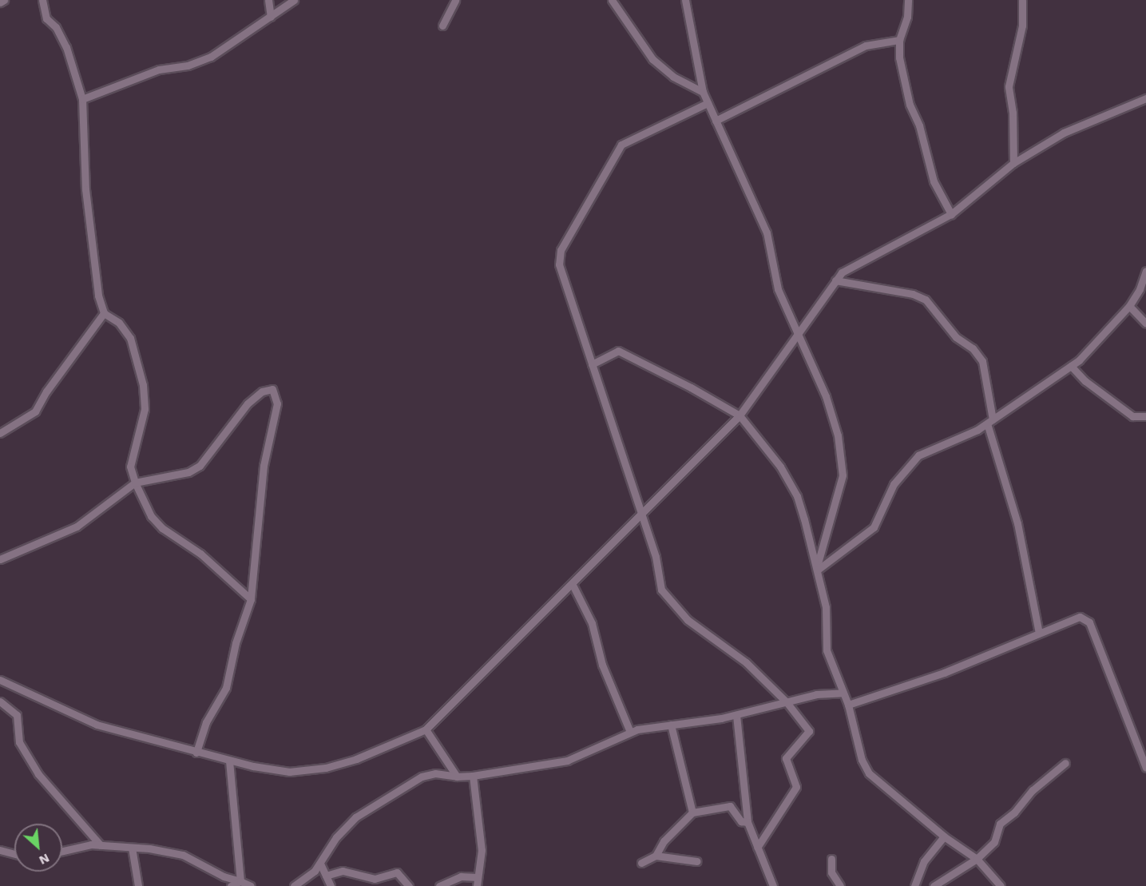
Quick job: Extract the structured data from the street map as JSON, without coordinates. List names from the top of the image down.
{
  "north": "bottom right"
}
